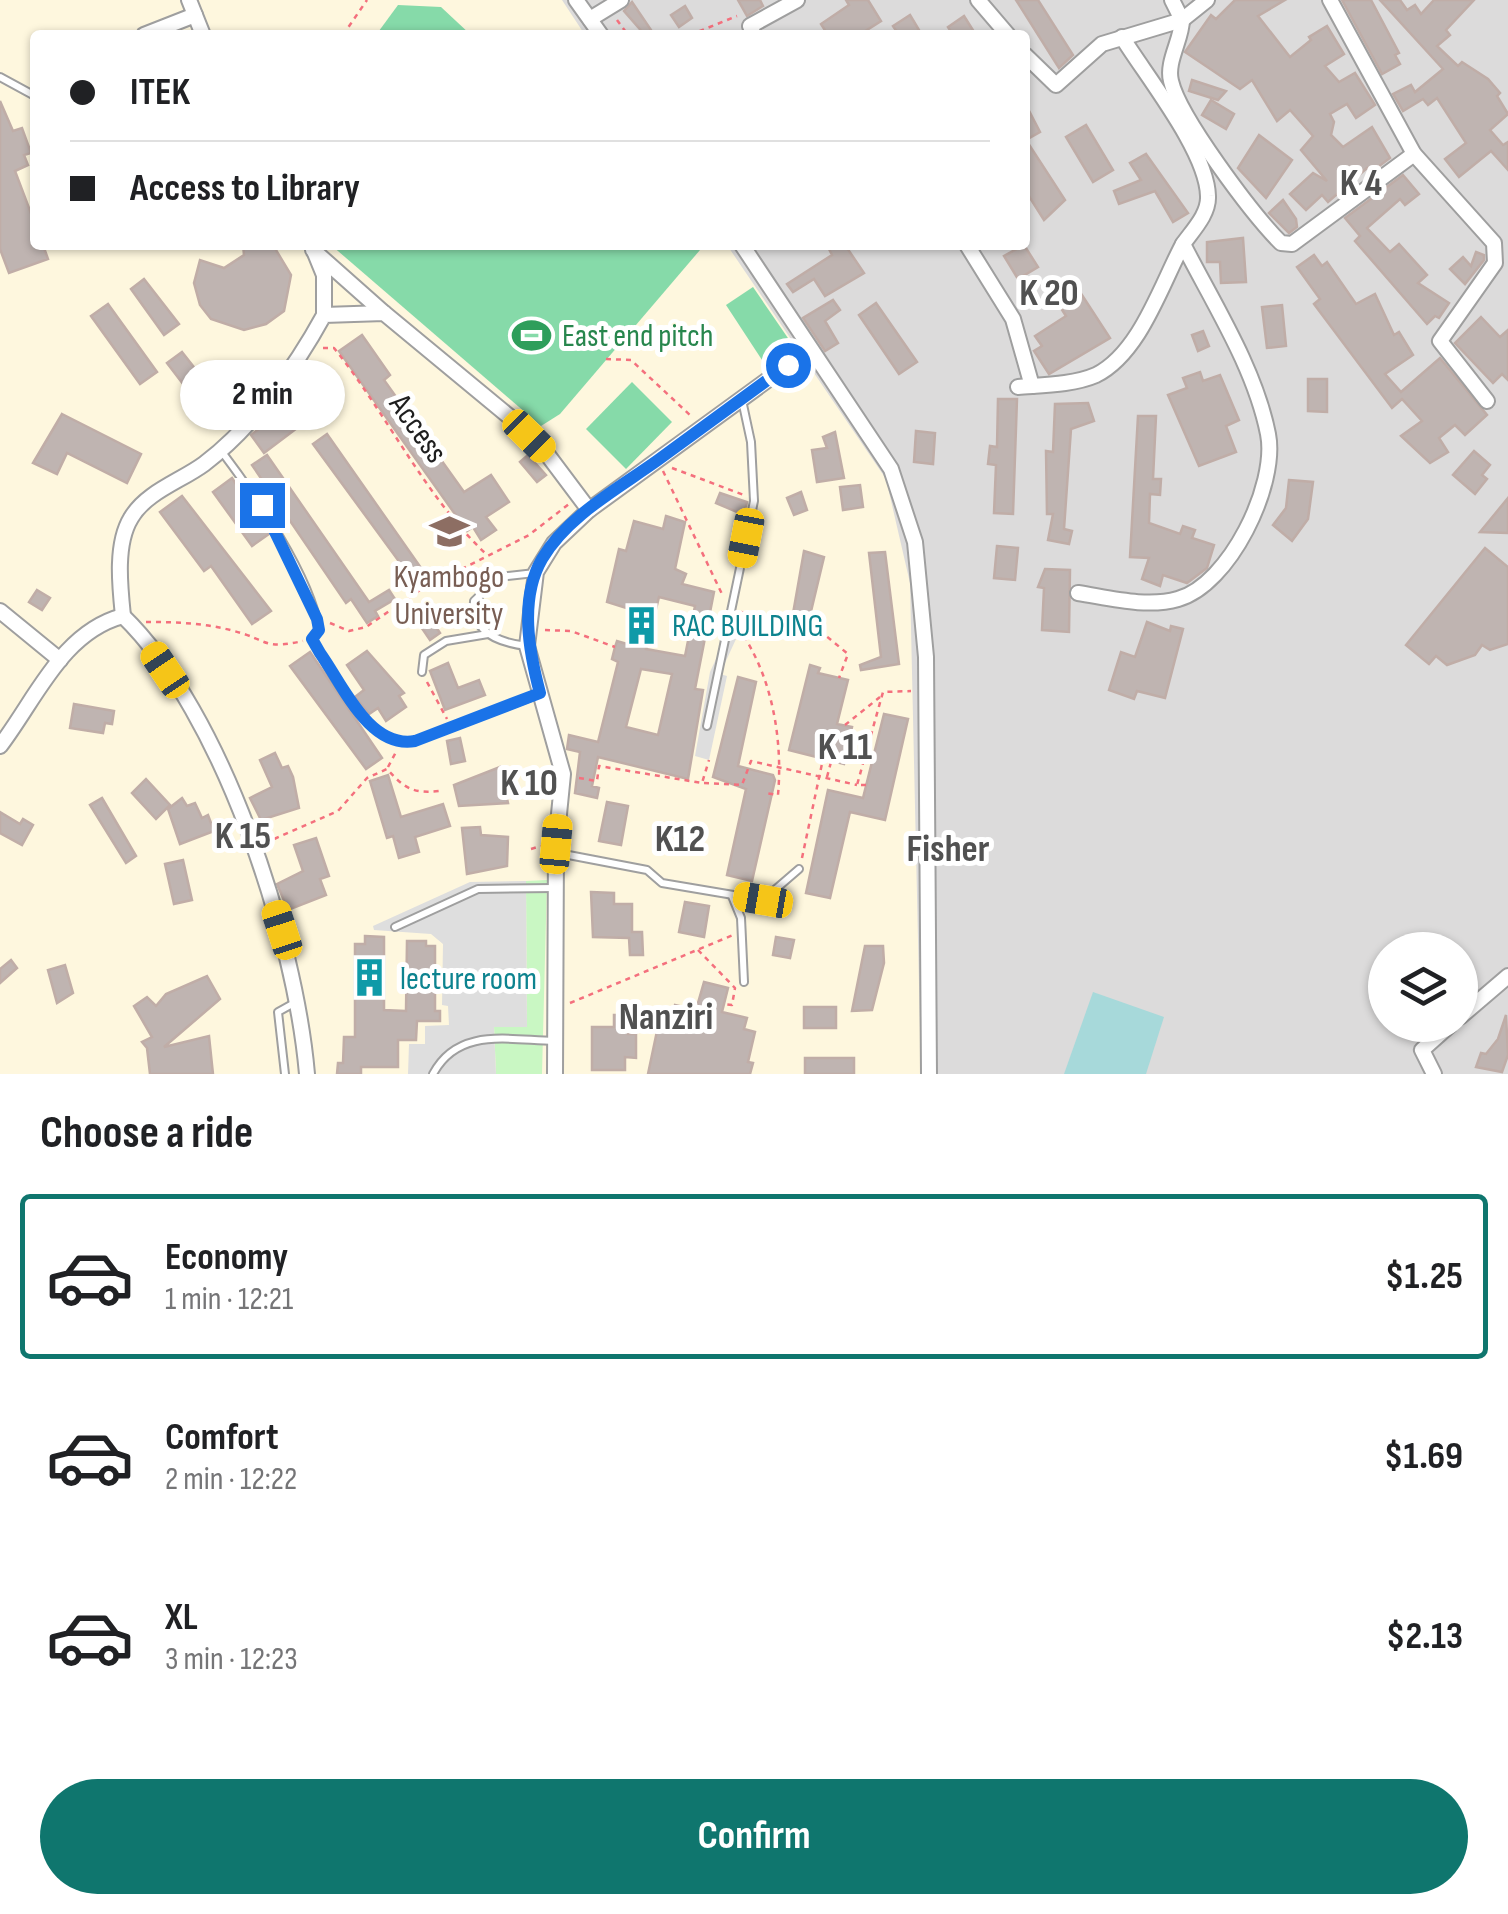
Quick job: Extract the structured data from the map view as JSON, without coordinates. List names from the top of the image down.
{
  "streets": {
    "path": ["Access"]
  },
  "districts": [
    "K 4",
    "K 20",
    "K 11",
    "K 10",
    "K 15",
    "K12",
    "Fisher",
    "Nanziri"
  ],
  "places": {
    "sports": ["East end pitch"],
    "school or university": ["Kyambogo University"],
    "building": ["RAC BUILDING", "lecture room"]
  },
  "page": {
    "banner": ["ITEK", "Access to Library"],
    "bubble": "2 min",
    "heading": "Choose a ride",
    "list": [
      {
        "name": "Economy",
        "note": "1 min · 12:21",
        "value": "$1.25"
      },
      {
        "name": "Comfort",
        "note": "2 min · 12:22",
        "value": "$1.69"
      },
      {
        "name": "XL",
        "note": "3 min · 12:23",
        "value": "$2.13"
      }
    ],
    "buttons": "Confirm"
  }
}
